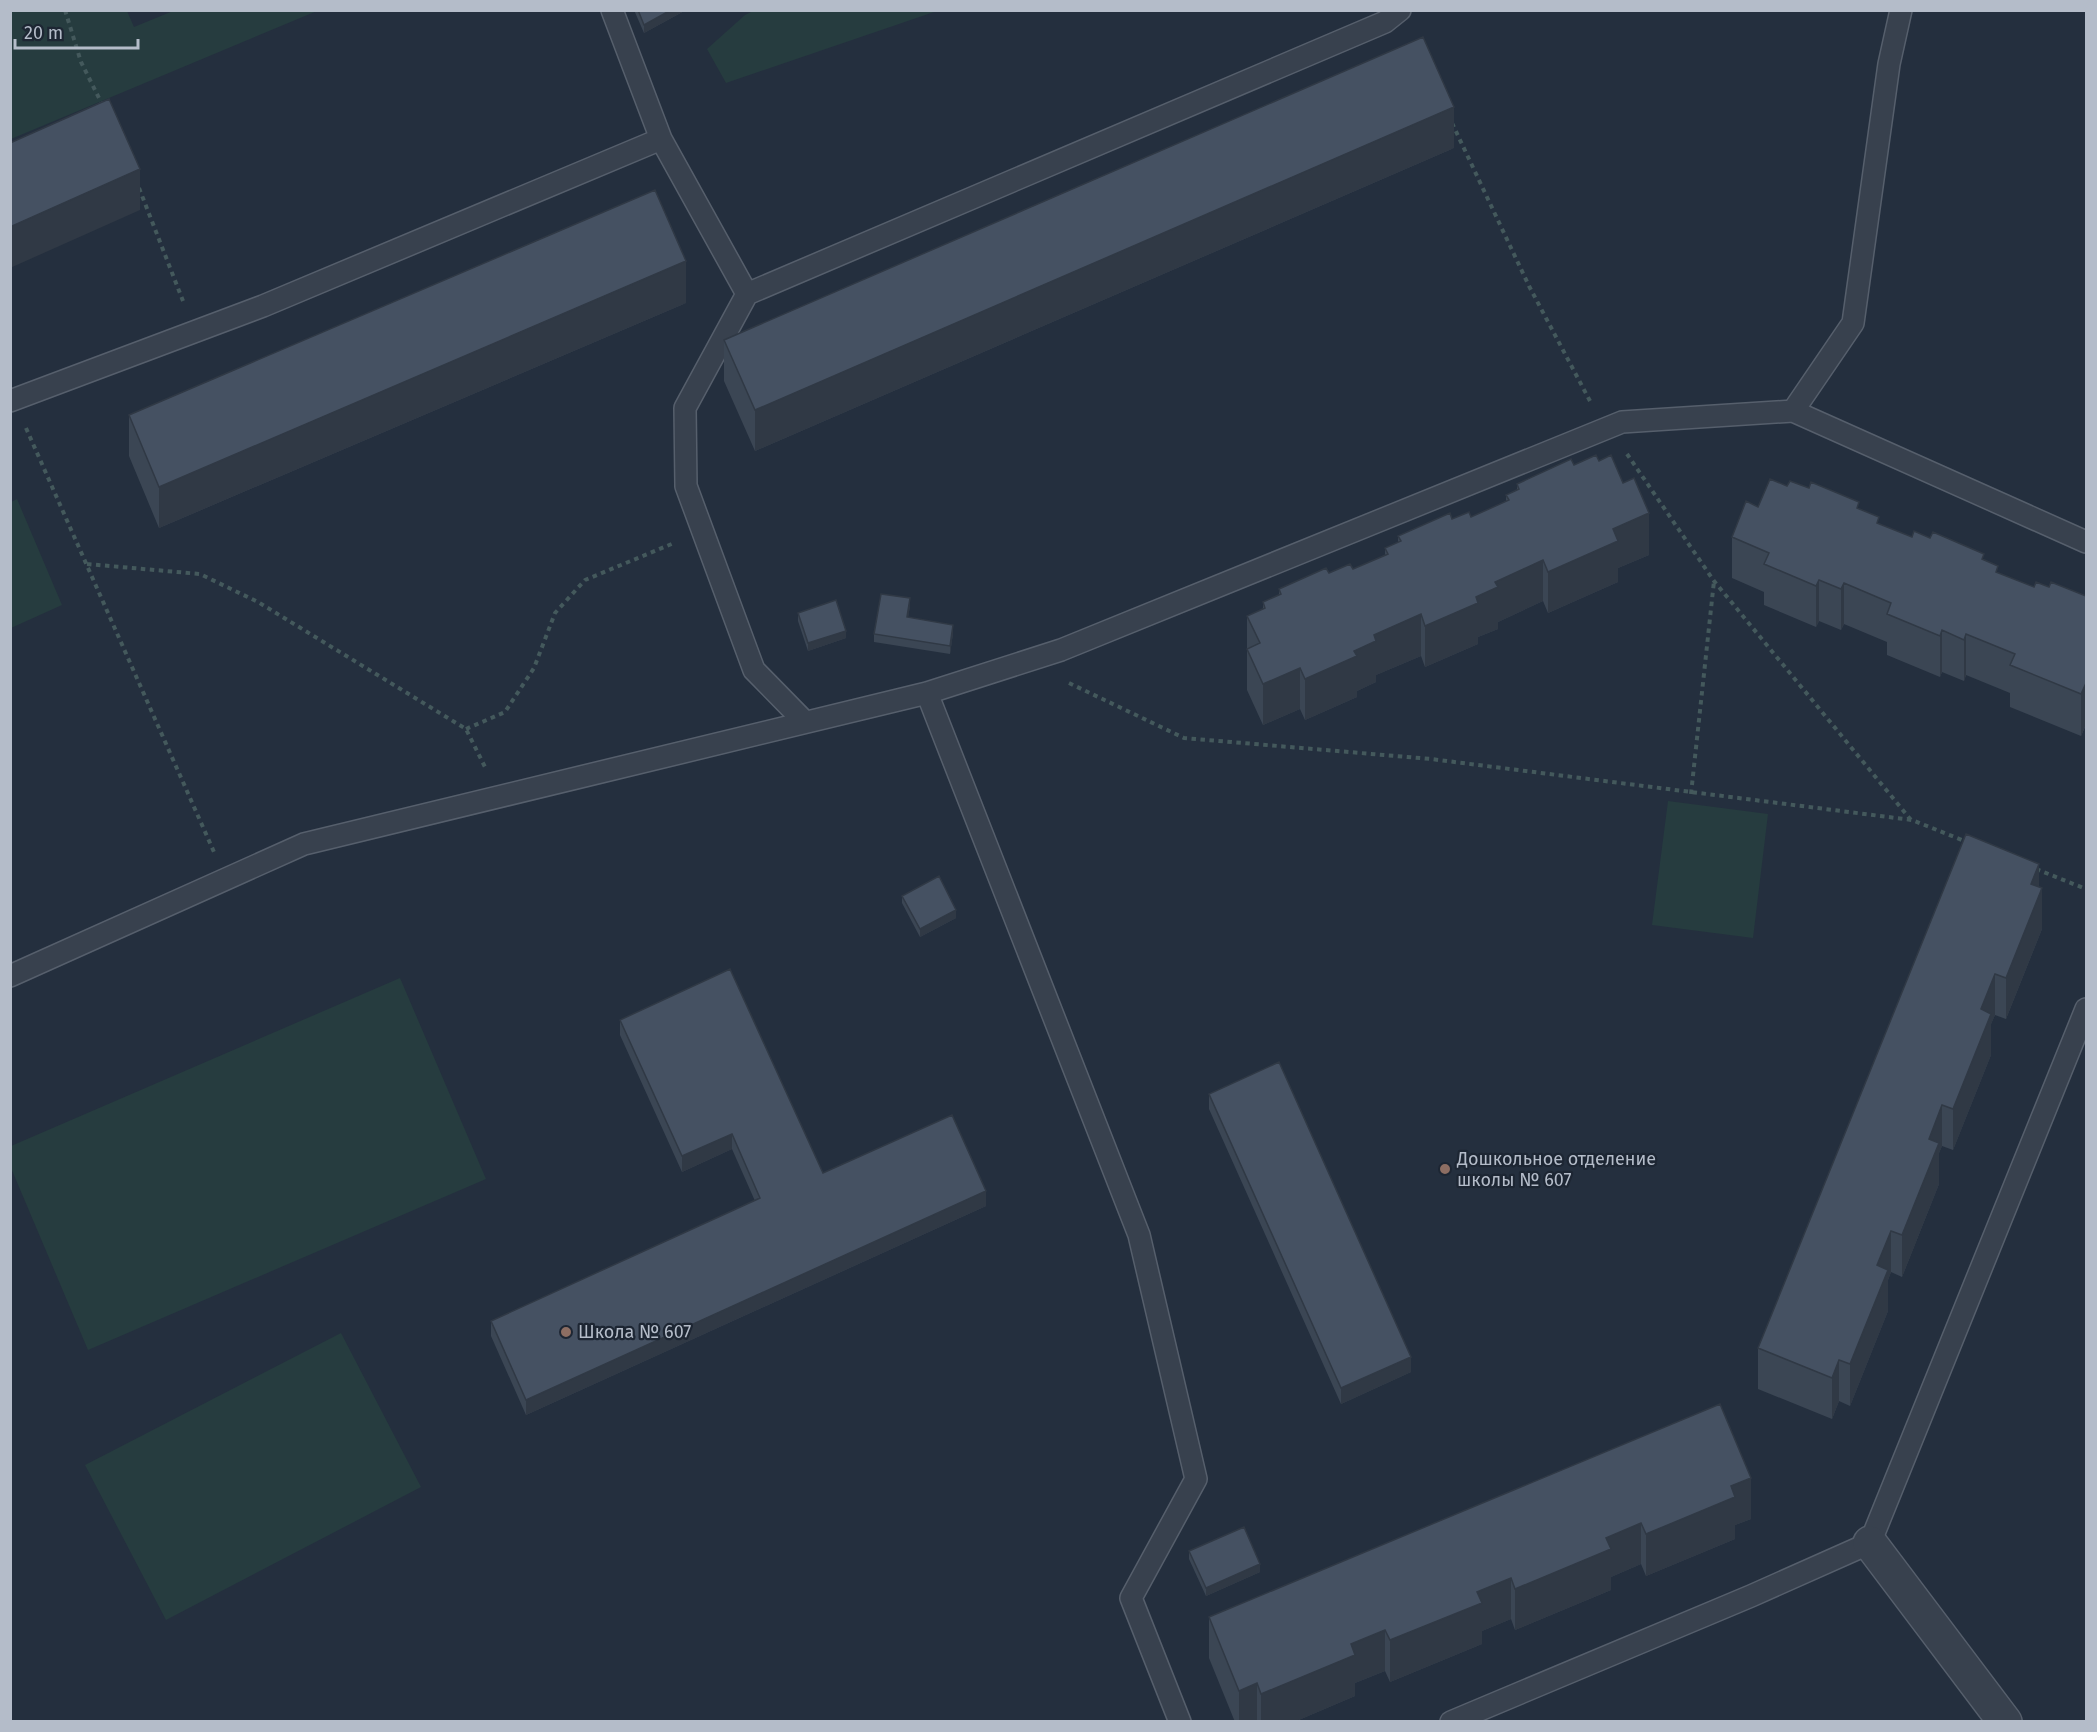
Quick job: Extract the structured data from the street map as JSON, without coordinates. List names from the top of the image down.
{
  "places": ["Дошкольное отделение школы № 607", "Школа № 607"],
  "scale_bar": "20 m"
}
